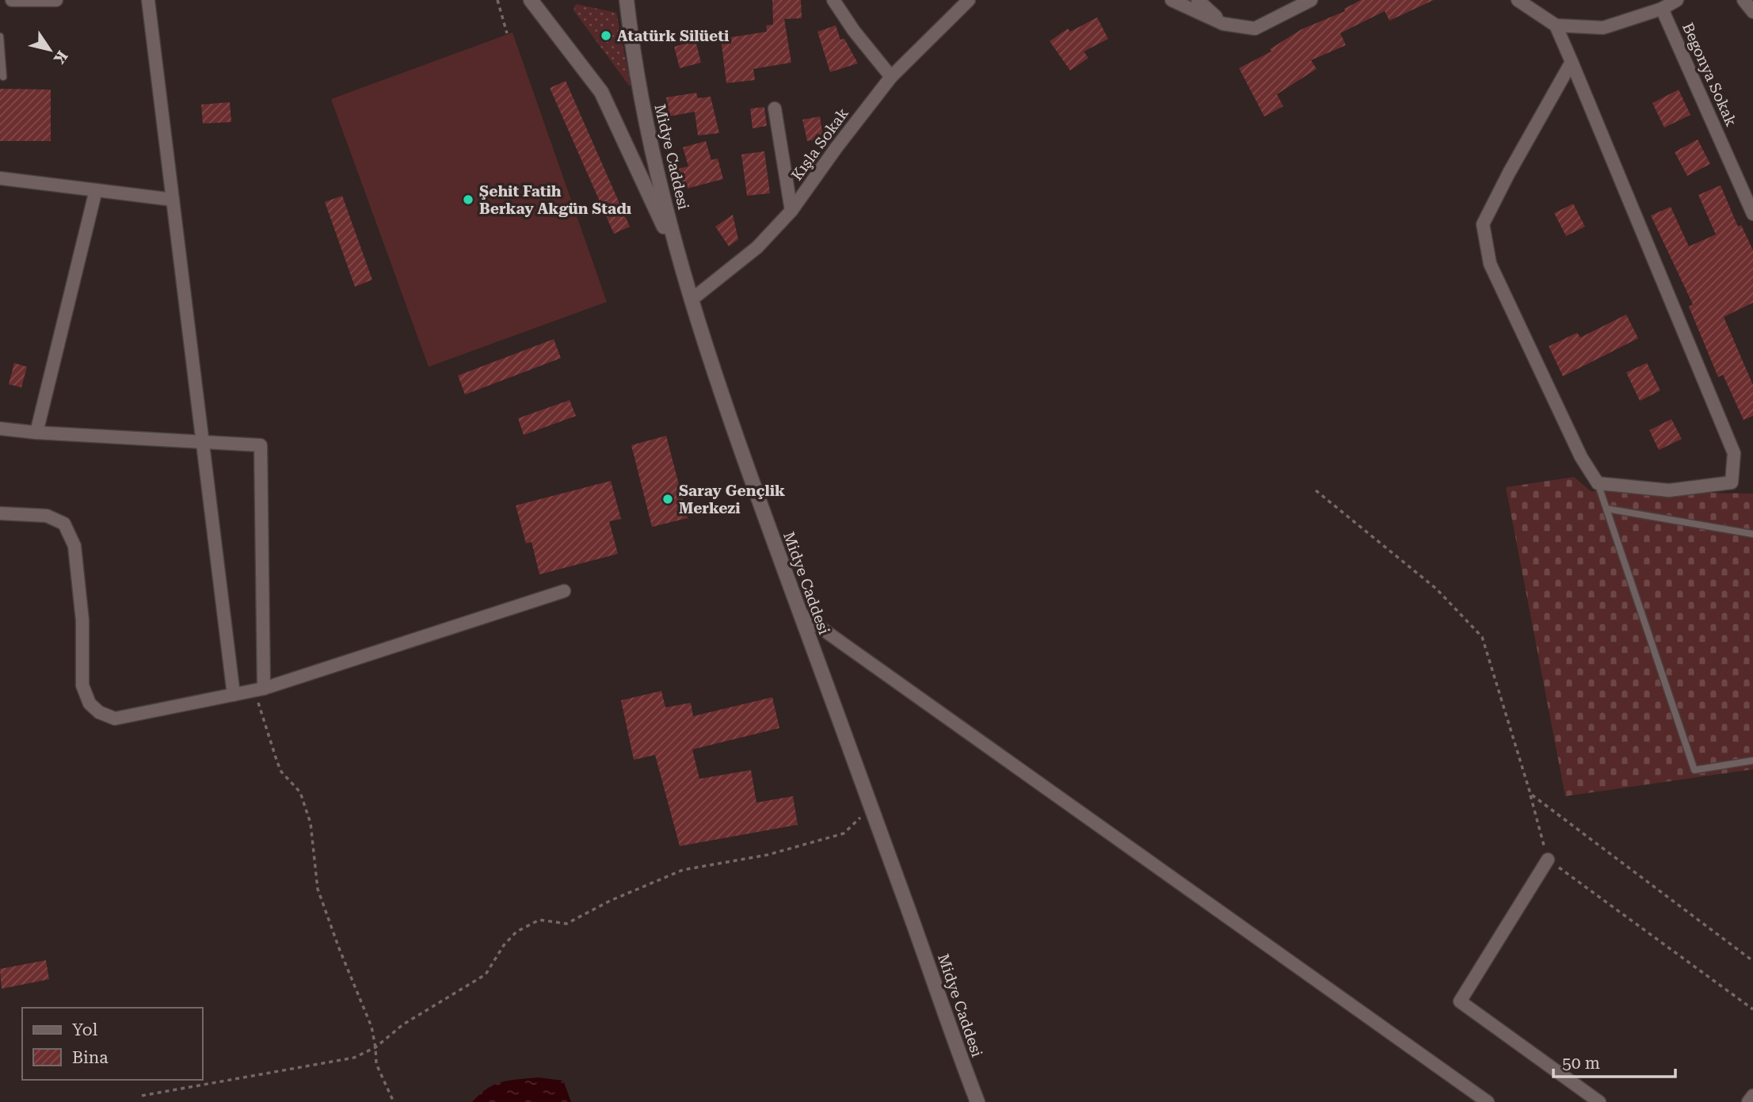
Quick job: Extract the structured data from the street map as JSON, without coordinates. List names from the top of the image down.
{
  "streets": {
    "main road": ["Midye Caddesi"],
    "street": ["Begonya Sokak", "Kışla Sokak"]
  },
  "crossings": [
    ["Kışla Sokak", "Midye Caddesi"]
  ],
  "places": ["Atatürk Silüeti", "Şehit Fatih Berkay Akgün Stadı", "Saray Gençlik Merkezi"],
  "legend": ["Yol", "Bina"],
  "scale_bar": "50 m",
  "north": "bottom right"
}
